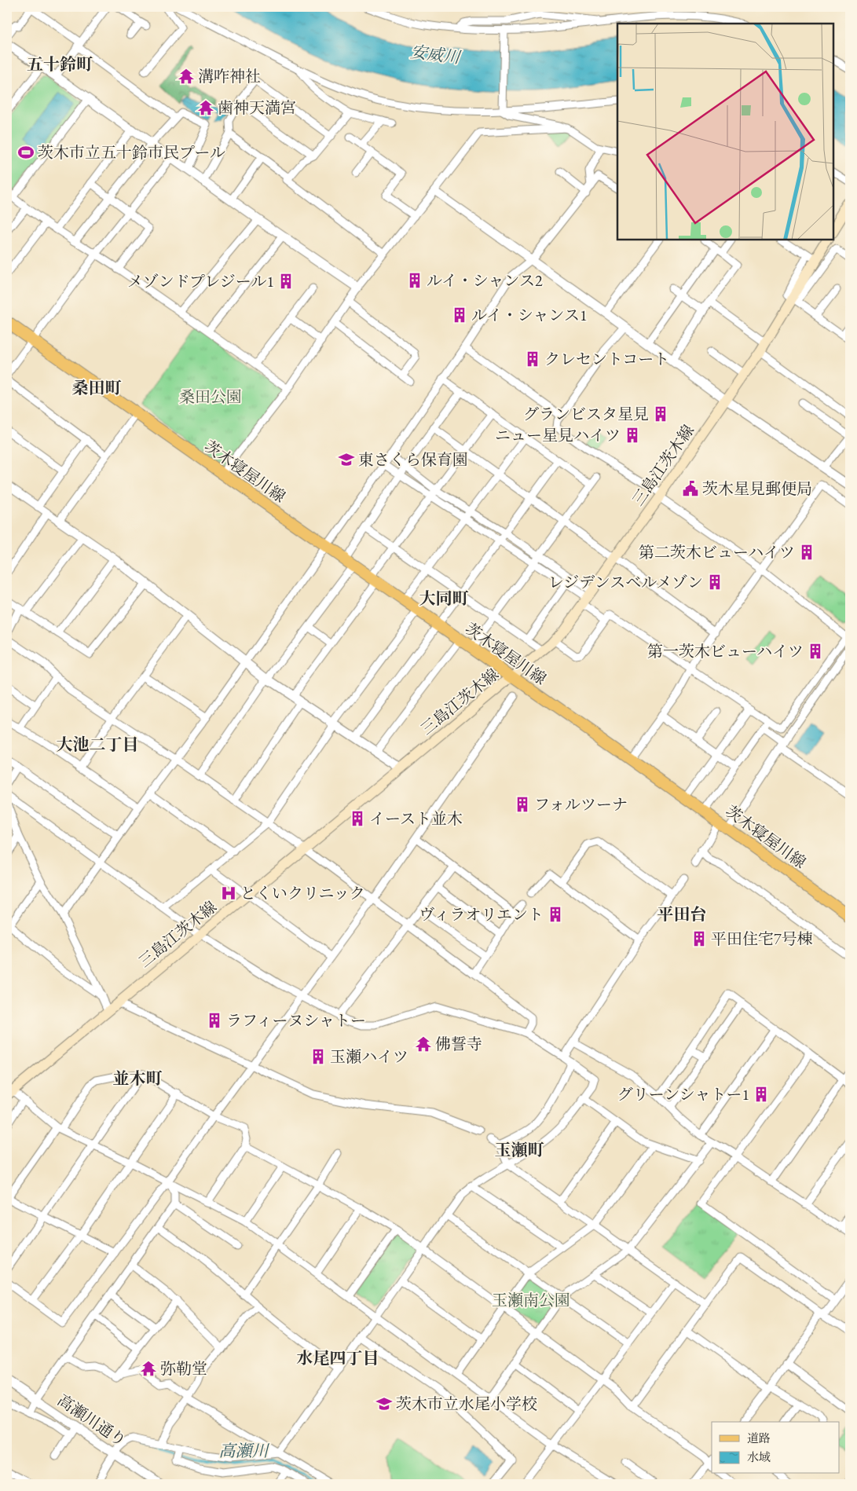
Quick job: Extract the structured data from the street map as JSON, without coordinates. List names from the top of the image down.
{
  "streets": {
    "main road": ["三島江茨木線", "茨木寝屋川線"],
    "street": ["高瀬川通り"]
  },
  "crossings": [
    ["三島江茨木線", "茨木寝屋川線"]
  ],
  "districts": [
    "五十鈴町",
    "桑田町",
    "大同町",
    "大池二丁目",
    "平田台",
    "並木町",
    "玉瀬町",
    "水尾四丁目"
  ],
  "water": ["安威川", "高瀬川"],
  "parks": ["桑田公園", "玉瀬南公園"],
  "places": {
    "temple": [
      "溝咋神社",
      "歯神天満宮",
      "佛誓寺",
      "弥勒堂"
    ],
    "sports": ["茨木市立五十鈴市民プール"],
    "building": [
      "ルイ・シャンス2",
      "メゾンドプレジール1",
      "ルイ・シャンス1",
      "クレセントコート",
      "グランビスタ星見",
      "ニュー星見ハイツ",
      "第二茨木ビューハイツ",
      "レジデンスベルメゾン",
      "第一茨木ビューハイツ",
      "フォルツーナ",
      "イースト並木",
      "ヴィラオリエント",
      "平田住宅7号棟",
      "ラフィーヌシャトー",
      "玉瀬ハイツ",
      "グリーンシャトー1"
    ],
    "school or university": ["東さくら保育園", "茨木市立水尾小学校"],
    "public building": ["茨木星見郵便局"],
    "hospital": ["とくいクリニック"]
  },
  "legend": ["道路", "水域"]
}
